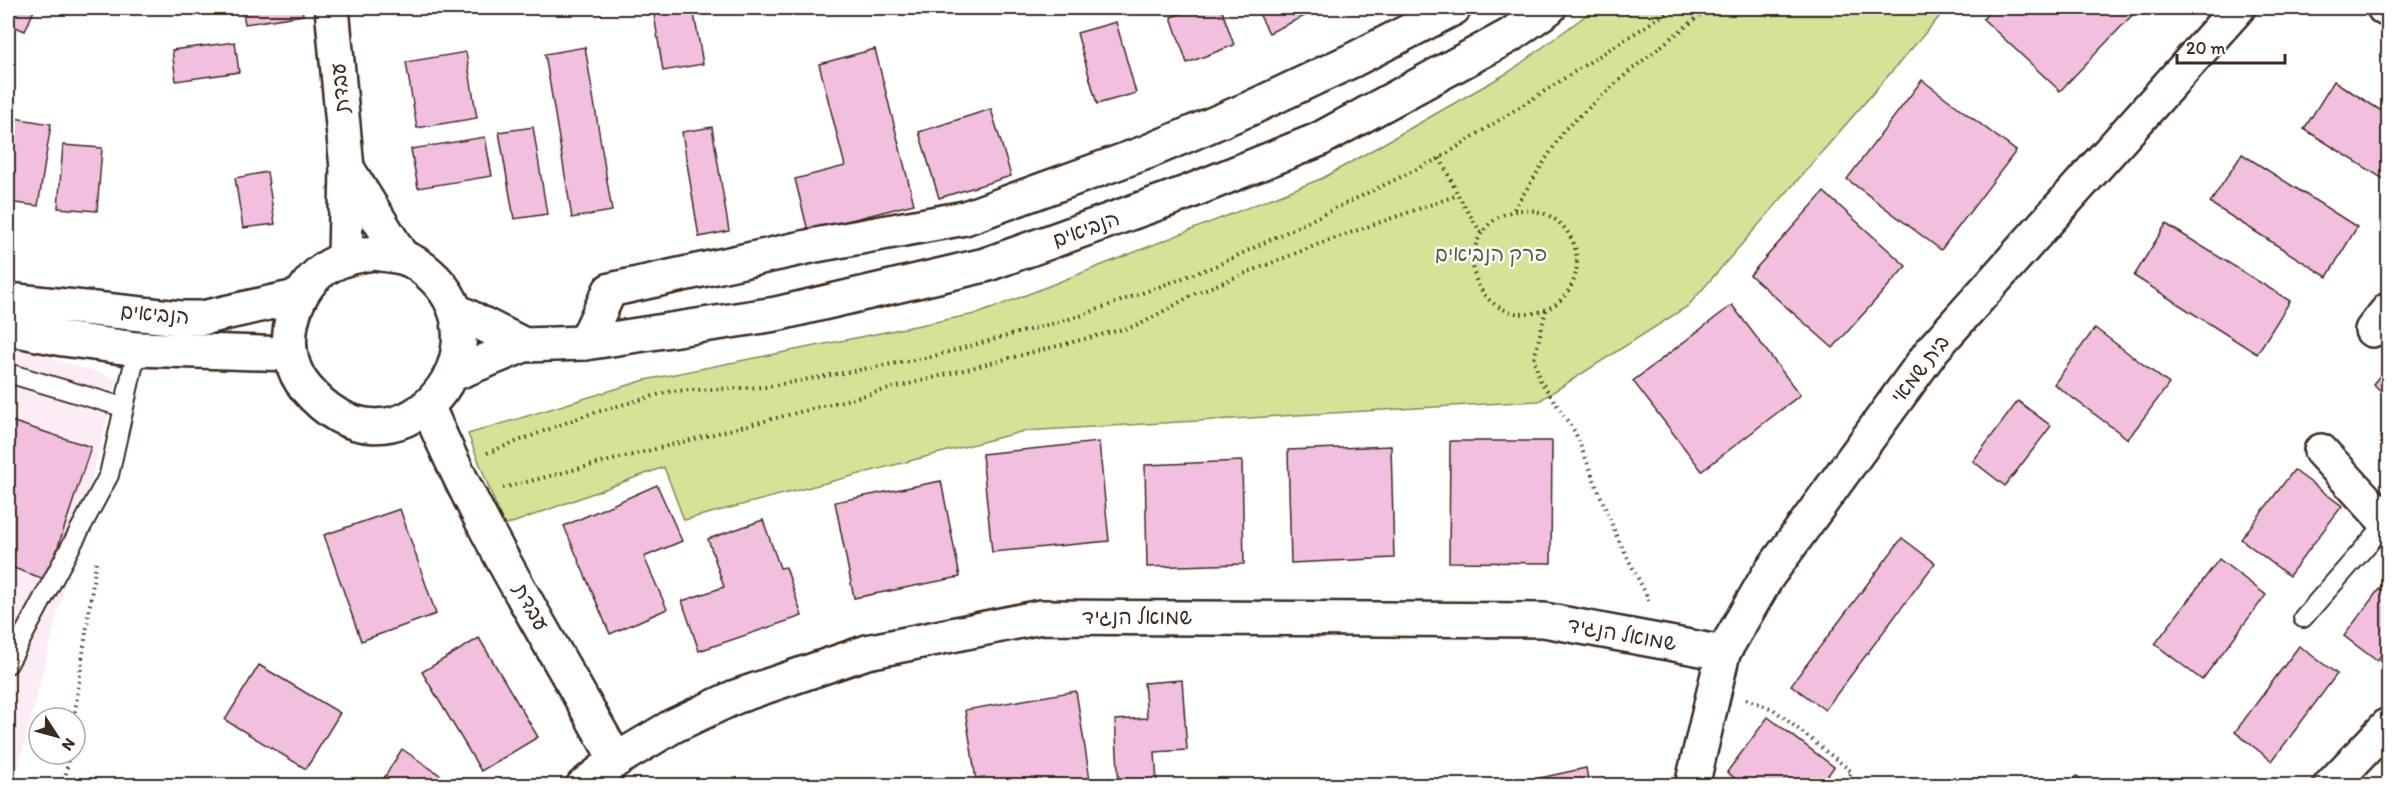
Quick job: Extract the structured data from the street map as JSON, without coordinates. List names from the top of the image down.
{
  "streets": {
    "street": [
      "עבדת",
      "הנביאים",
      "בית שמאי",
      "שמואל הנגיד"
    ]
  },
  "crossings": [
    ["עבדת", "הנביאים"],
    ["עבדת", "שמואל הנגיד"],
    ["בית שמאי", "שמואל הנגיד"]
  ],
  "parks": ["פרק הנביאים"],
  "scale_bar": "20 m",
  "north": "bottom right"
}
